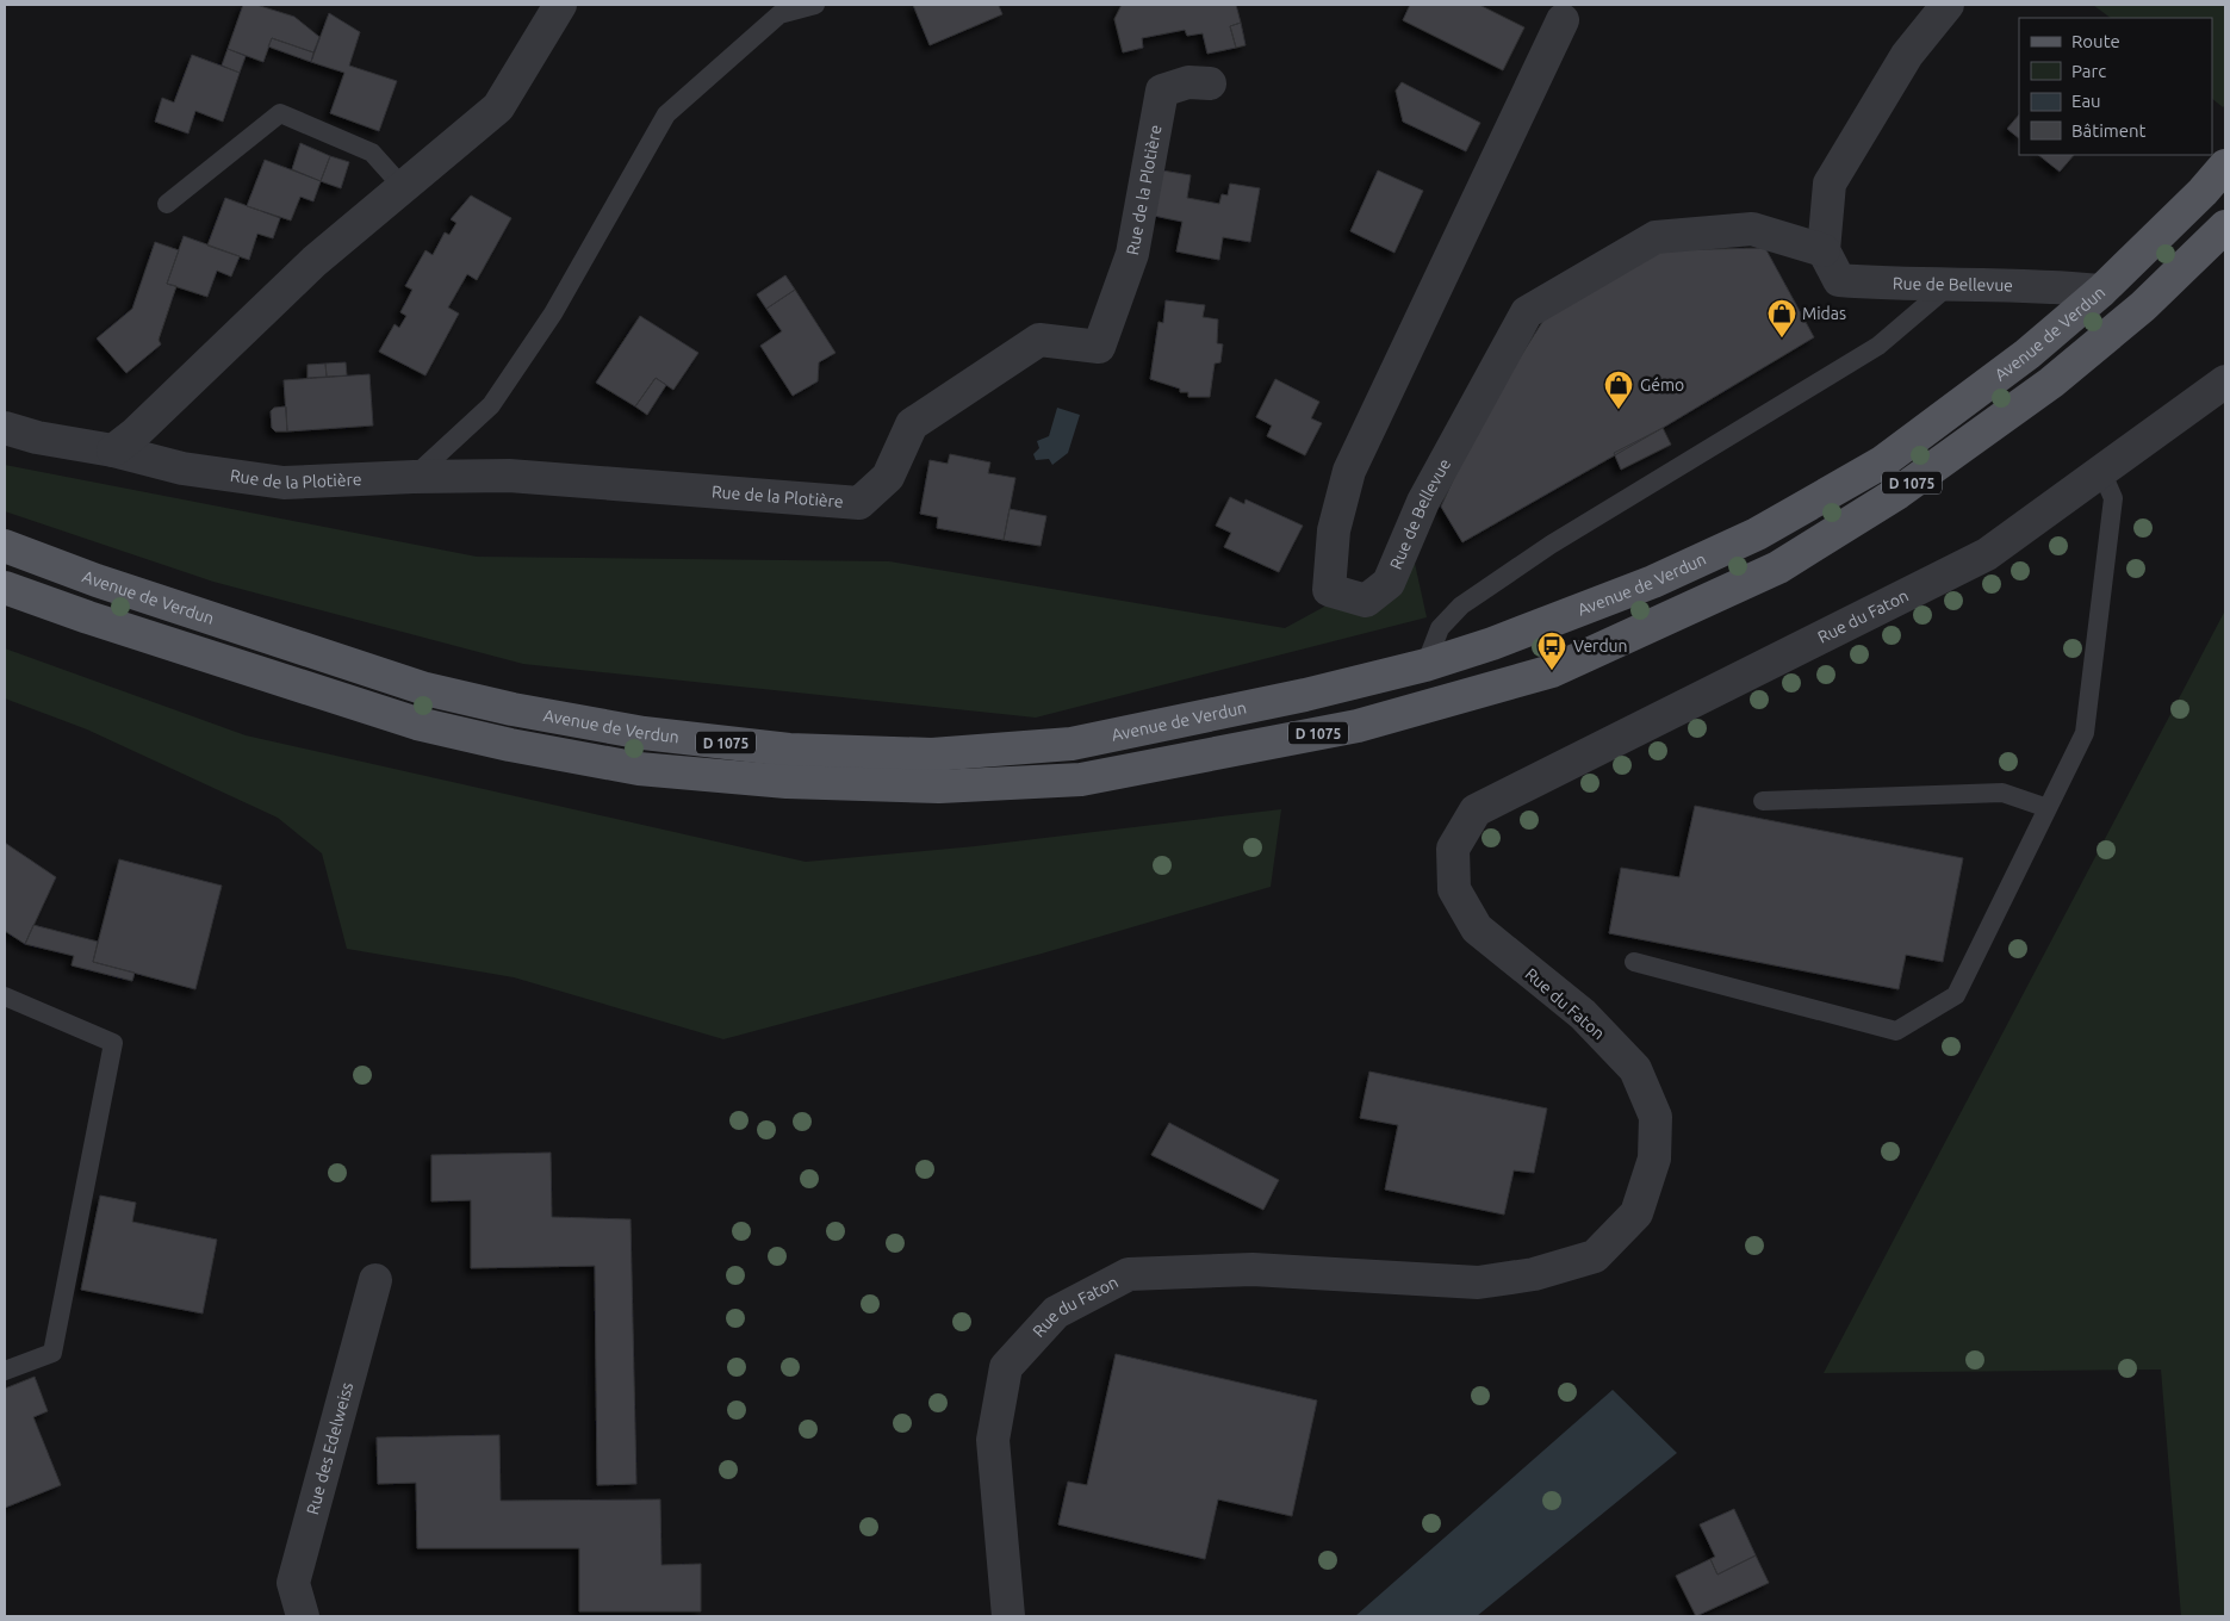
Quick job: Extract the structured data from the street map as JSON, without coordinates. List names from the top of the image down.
{
  "streets": {
    "main road": ["Avenue de Verdun", "D 1075"],
    "street": [
      "Rue de la Plotière",
      "Rue de Bellevue",
      "Rue du Faton",
      "Rue des Edelweiss"
    ]
  },
  "crossings": [
    ["Rue de Bellevue", "Avenue de Verdun"]
  ],
  "places": {
    "shop": ["Midas", "Gémo"],
    "bus stop": ["Verdun"]
  },
  "legend": [
    "Route",
    "Parc",
    "Eau",
    "Bâtiment"
  ]
}
